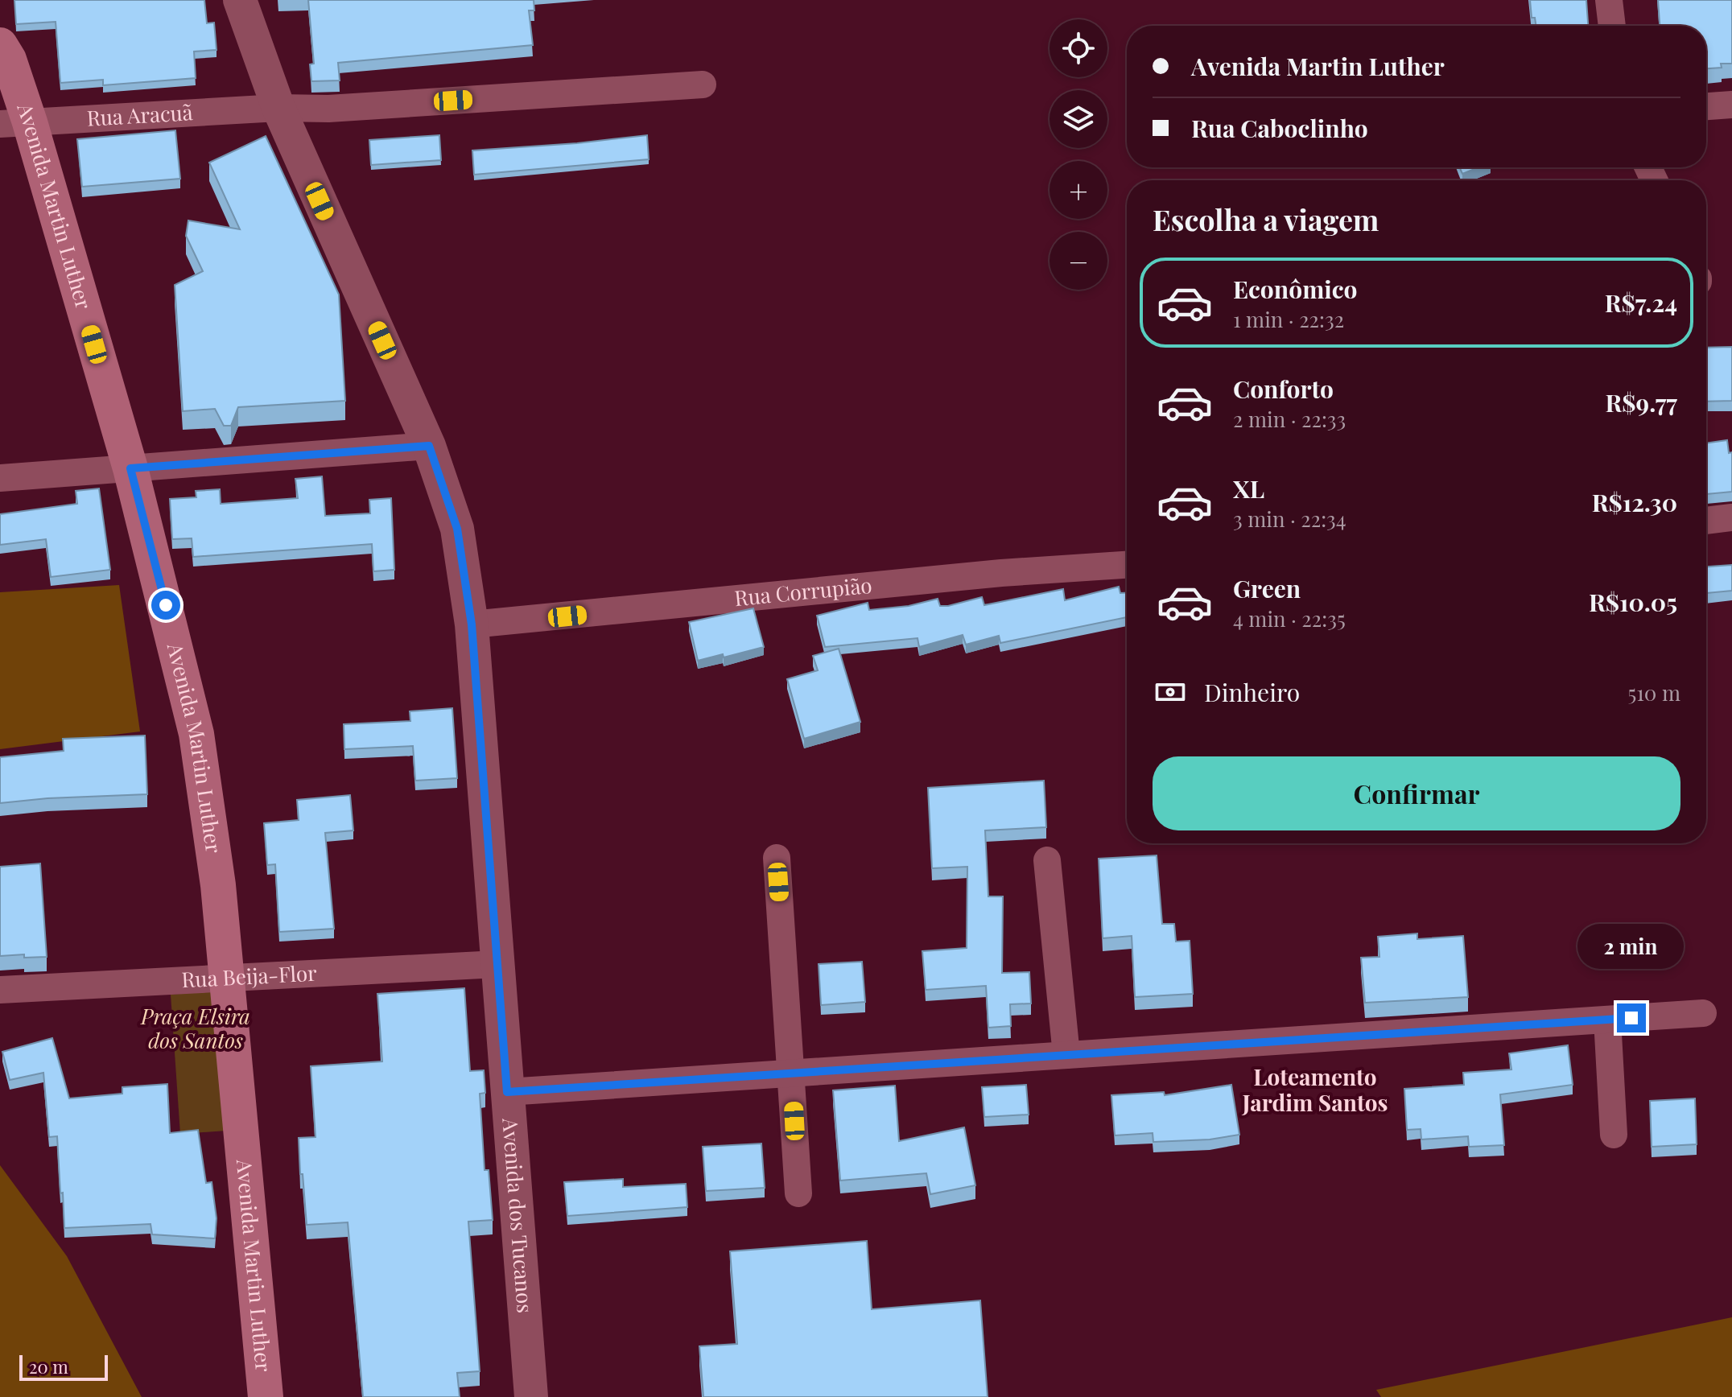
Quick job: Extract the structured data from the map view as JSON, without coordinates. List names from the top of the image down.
{
  "streets": {
    "main road": ["Avenida Martin Luther"],
    "street": [
      "Rua Aracuã",
      "Rua Corrupião",
      "Rua Beija-Flor",
      "Avenida dos Tucanos"
    ]
  },
  "crossings": [
    ["Rua Aracuã", "Avenida Martin Luther"],
    ["Rua Aracuã", "Avenida dos Tucanos"],
    ["Avenida Martin Luther", "Rua Beija-Flor"],
    ["Rua Corrupião", "Avenida dos Tucanos"],
    ["Rua Beija-Flor", "Avenida dos Tucanos"]
  ],
  "districts": ["Loteamento Jardim Santos"],
  "parks": ["Praça Elsira dos Santos"],
  "scale_bar": "20 m",
  "page": {
    "map_buttons": ["+", "−"],
    "banner": ["Avenida Martin Luther", "Rua Caboclinho"],
    "heading": "Escolha a viagem",
    "list": [
      {
        "name": "Econômico",
        "note": "1 min · 22:32",
        "value": "R$7.24"
      },
      {
        "name": "Conforto",
        "note": "2 min · 22:33",
        "value": "R$9.77"
      },
      {
        "name": "XL",
        "note": "3 min · 22:34",
        "value": "R$12.30"
      },
      {
        "name": "Green",
        "note": "4 min · 22:35",
        "value": "R$10.05"
      }
    ],
    "pay": ["Dinheiro", "510 m"],
    "buttons": "Confirmar",
    "bubble": "2 min",
    "scale": "20 m"
  }
}
